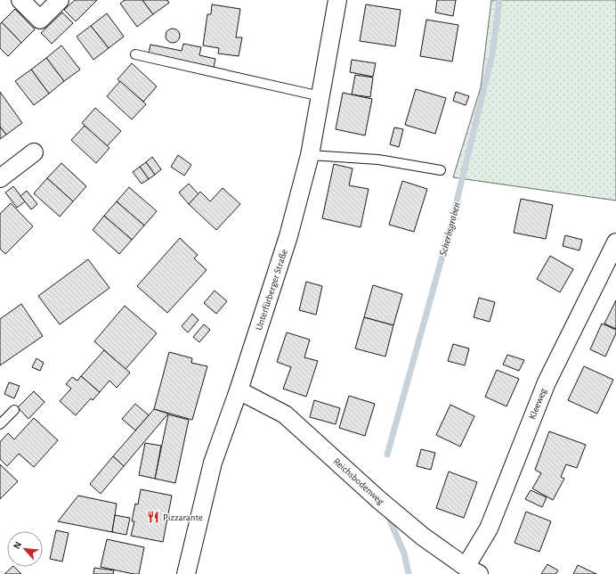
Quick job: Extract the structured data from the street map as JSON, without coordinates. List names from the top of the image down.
{
  "streets": {
    "street": ["Unterfürberger Straße", "Kleeweg", "Reichsbodenweg"]
  },
  "crossings": [
    ["Unterfürberger Straße", "Reichsbodenweg"],
    ["Kleeweg", "Reichsbodenweg"]
  ],
  "water": ["Scherbsgraben"],
  "places": {
    "restaurant": ["Pizzarante"]
  },
  "north": "top left"
}
